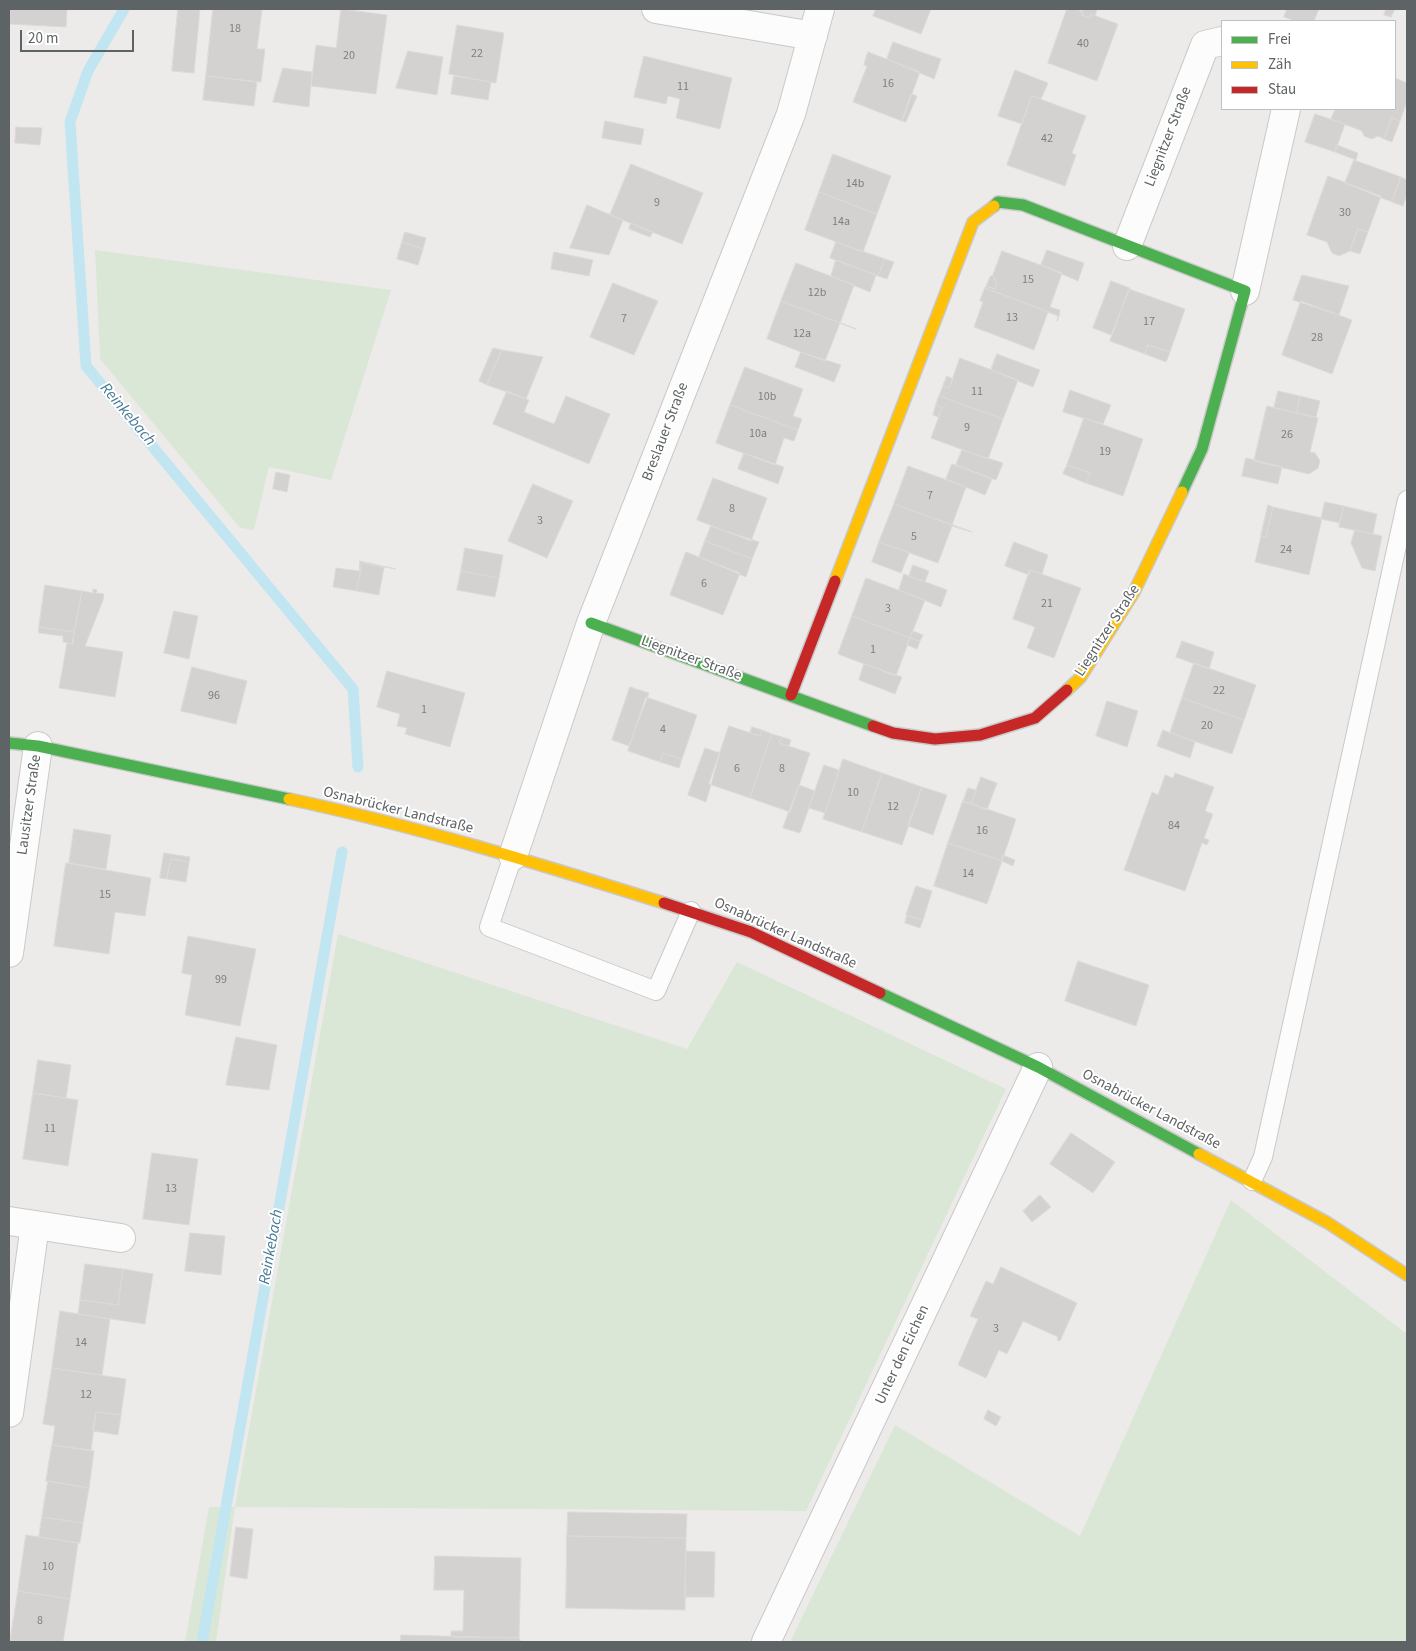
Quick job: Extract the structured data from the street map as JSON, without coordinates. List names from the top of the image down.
{
  "streets": {
    "street": [
      "Liegnitzer Straße",
      "Breslauer Straße",
      "Lausitzer Straße",
      "Osnabrücker Landstraße",
      "Unter den Eichen"
    ]
  },
  "crossings": [
    ["Liegnitzer Straße", "Breslauer Straße"],
    ["Breslauer Straße", "Osnabrücker Landstraße"],
    ["Lausitzer Straße", "Osnabrücker Landstraße"],
    ["Osnabrücker Landstraße", "Unter den Eichen"]
  ],
  "water": ["Reinkebach"],
  "house_numbers": [
    "18",
    "40",
    "22",
    "20",
    "16",
    "11",
    "42",
    "14b",
    "9",
    "30",
    "14a",
    "15",
    "12b",
    "13",
    "7",
    "17",
    "12a",
    "28",
    "11",
    "10b",
    "9",
    "10a",
    "26",
    "19",
    "7",
    "8",
    "3",
    "5",
    "24",
    "6",
    "21",
    "3",
    "1",
    "22",
    "96",
    "1",
    "20",
    "4",
    "6",
    "8",
    "10",
    "12",
    "84",
    "16",
    "14",
    "15",
    "99",
    "11",
    "13",
    "3",
    "14",
    "12",
    "10",
    "8"
  ],
  "legend": ["Frei", "Zäh", "Stau"],
  "scale_bar": "20 m"
}
